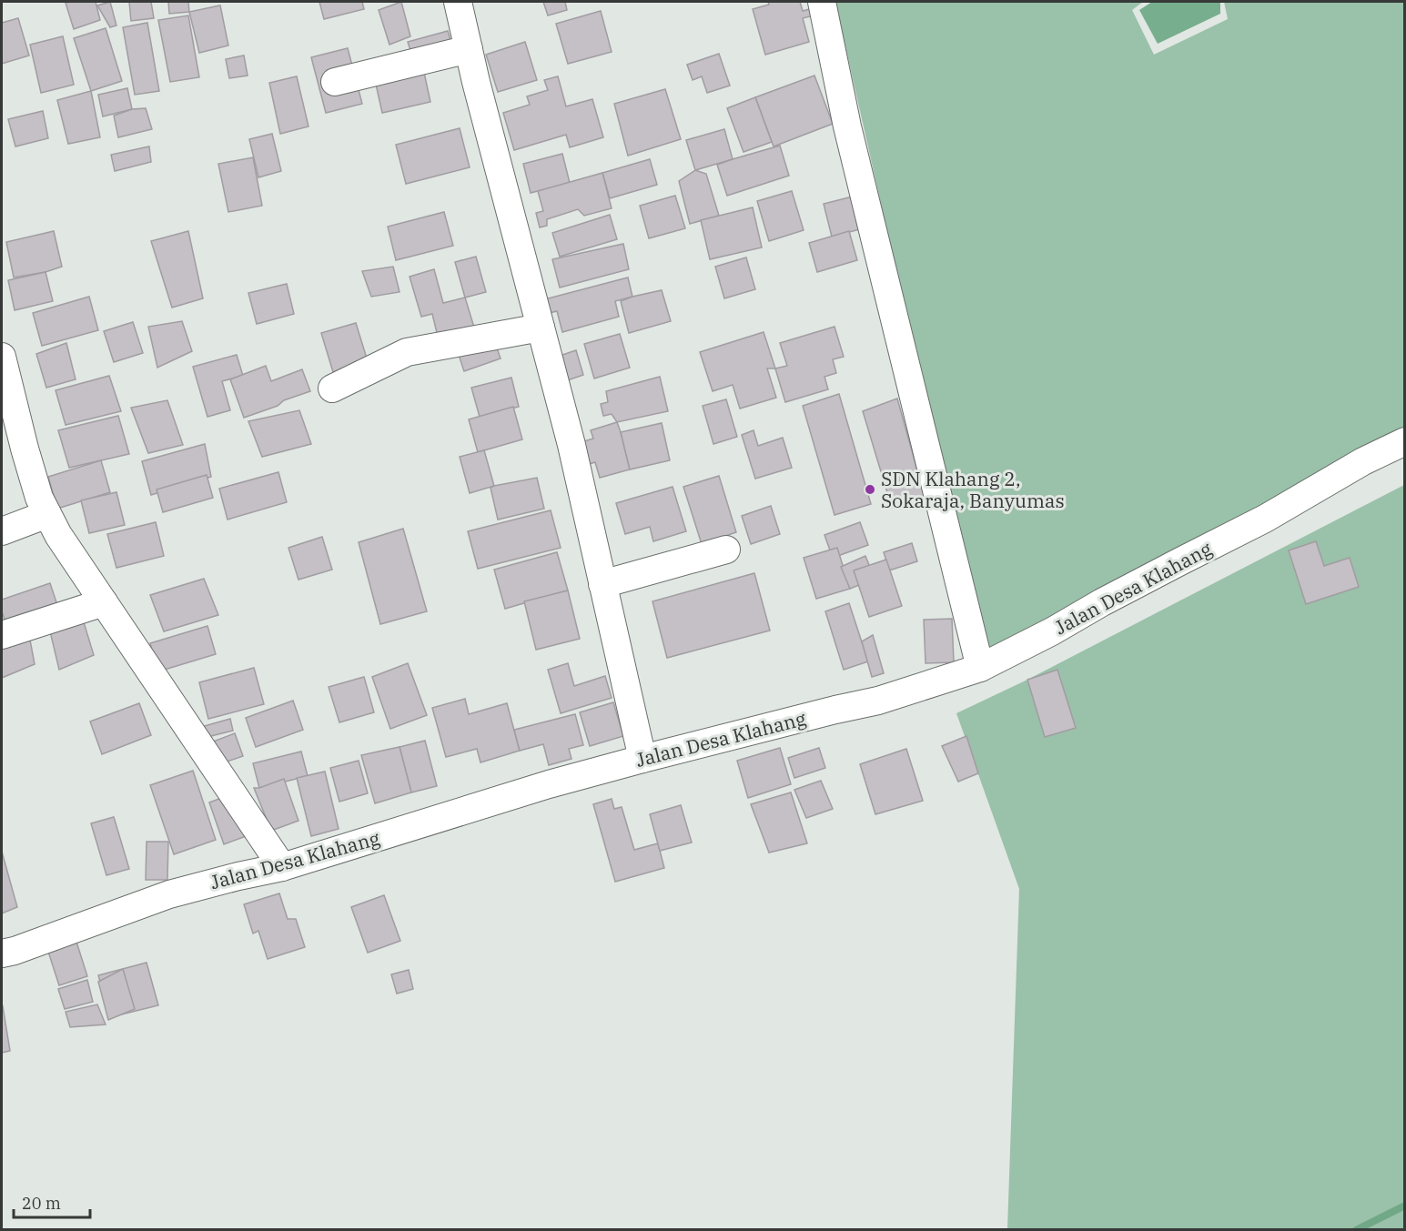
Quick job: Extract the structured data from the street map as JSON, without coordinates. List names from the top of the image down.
{
  "streets": {
    "street": ["Jalan Desa Klahang"]
  },
  "places": ["SDN Klahang 2, Sokaraja, Banyumas"],
  "scale_bar": "20 m"
}
